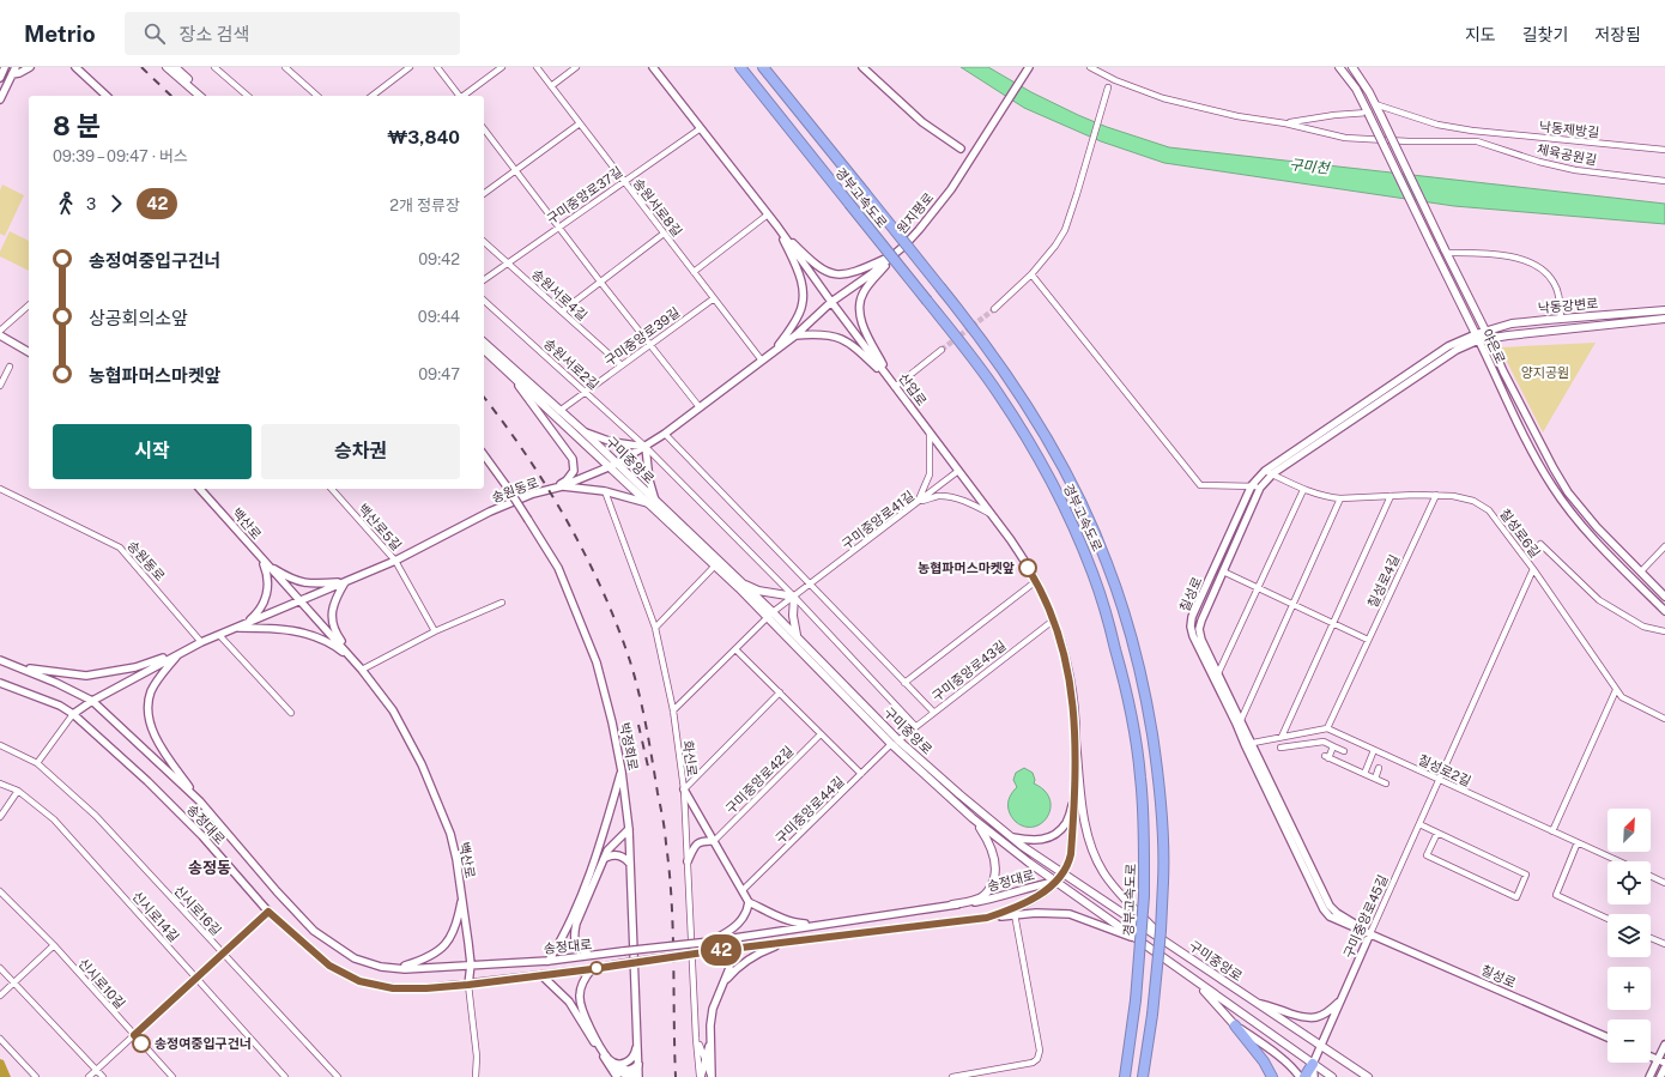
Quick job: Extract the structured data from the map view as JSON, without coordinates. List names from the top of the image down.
{
  "streets": {
    "highway": ["경부고속도로"],
    "main road": ["낙동강변로", "야은로", "구미중앙로"],
    "street": [
      "낙동제방길",
      "체육공원길",
      "구미중앙로37길",
      "송원서로8길",
      "원지평로",
      "송원서로4길",
      "구미중앙로39길",
      "송원서로2길",
      "산업로",
      "송원동로",
      "구미중앙로41길",
      "백산로",
      "백산로5길",
      "칠성로6길",
      "칠성로4길",
      "칠성로",
      "구미중앙로43길",
      "박정희로",
      "화신로",
      "칠성로2길",
      "구미중앙로42길",
      "구미중앙로44길",
      "송정대로",
      "신시로16길",
      "신시로14길",
      "구미중앙로45길",
      "신시로10길"
    ]
  },
  "crossings": [
    ["낙동제방길", "야은로"],
    ["구미중앙로37길", "송원서로8길"],
    ["구미중앙로37길", "송원서로4길"],
    ["구미중앙로37길", "산업로"],
    ["송원서로8길", "구미중앙로39길"],
    ["송원서로8길", "송원동로"],
    ["원지평로", "산업로"],
    ["원지평로", "송원동로"],
    ["송원서로4길", "구미중앙로39길"],
    ["낙동강변로", "야은로"],
    ["낙동강변로", "칠성로"],
    ["구미중앙로39길", "송원서로2길"],
    ["구미중앙로39길", "구미중앙로"],
    ["야은로", "칠성로"],
    ["송원서로2길", "송원동로"],
    ["산업로", "구미중앙로"],
    ["산업로", "송원동로"],
    ["산업로", "구미중앙로41길"],
    ["산업로", "구미중앙로43길"],
    ["산업로", "송정대로"],
    ["구미중앙로", "송원동로"],
    ["구미중앙로", "구미중앙로41길"],
    ["구미중앙로", "구미중앙로43길"],
    ["구미중앙로", "구미중앙로44길"],
    ["구미중앙로", "송정대로"],
    ["구미중앙로", "구미중앙로45길"],
    ["송원동로", "백산로"],
    ["송원동로", "백산로5길"],
    ["송원동로", "송정대로"],
    ["백산로", "송정대로"],
    ["칠성로6길", "칠성로4길"],
    ["칠성로6길", "칠성로"],
    ["칠성로6길", "구미중앙로45길"],
    ["칠성로", "구미중앙로45길"],
    ["구미중앙로43길", "구미중앙로44길"],
    ["칠성로2길", "구미중앙로45길"]
  ],
  "districts": ["송정동"],
  "water": ["구미천"],
  "parks": ["양지공원"],
  "places": ["농협파머스마켓앞", "송정여중입구건너"],
  "lines": ["bus line 42"],
  "north": "top right",
  "page": {
    "header": "Metrio",
    "search": "장소 검색",
    "nav": ["지도", "길찾기", "저장됨"],
    "on_map": "42",
    "heading": ["8 분", "09:39 – 09:47 · 버스", "₩3,840"],
    "legs": ["3", "42", "2개 정류장"],
    "list": [
      {
        "name": "송정여중입구건너",
        "value": "09:42"
      },
      {
        "name": "상공회의소앞",
        "value": "09:44"
      },
      {
        "name": "농협파머스마켓앞",
        "value": "09:47"
      }
    ],
    "buttons": ["시작", "승차권"],
    "map_buttons": ["+", "−"]
  }
}
